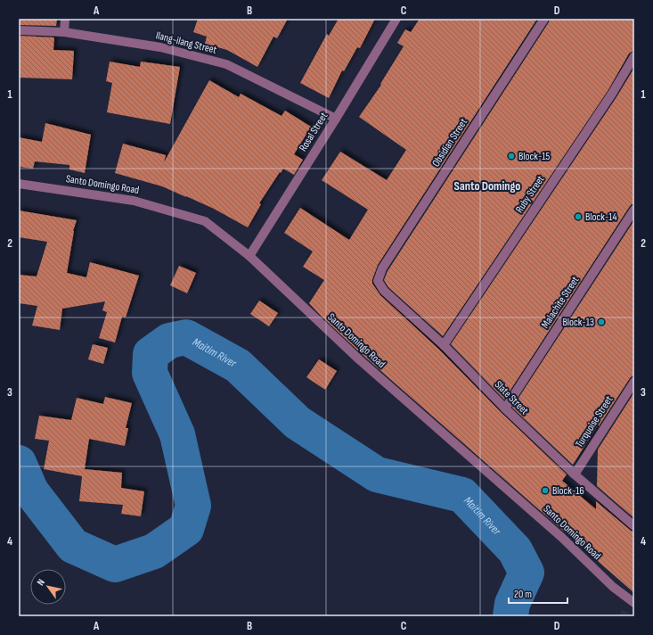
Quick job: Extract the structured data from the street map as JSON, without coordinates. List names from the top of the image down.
{
  "streets": {
    "street": [
      "Ilang-ilang Street",
      "Rosal Street",
      "Obsidian Street",
      "Santo Domingo Road",
      "Ruby Street",
      "Malachite Street",
      "Slate Street",
      "Turquoise Street"
    ]
  },
  "crossings": [
    ["Ilang-ilang Street", "Rosal Street"],
    ["Rosal Street", "Santo Domingo Road"],
    ["Obsidian Street", "Slate Street"],
    ["Ruby Street", "Slate Street"],
    ["Malachite Street", "Slate Street"],
    ["Slate Street", "Turquoise Street"]
  ],
  "districts": ["Santo Domingo"],
  "water": ["Maitim River"],
  "places": [
    "Block-15",
    "Block-14",
    "Block-13",
    "Block-16"
  ],
  "scale_bar": "20 m",
  "north": "top left",
  "grid": {
    "columns": [
      "A",
      "B",
      "C",
      "D"
    ],
    "rows": [
      "1",
      "2",
      "3",
      "4"
    ]
  }
}
